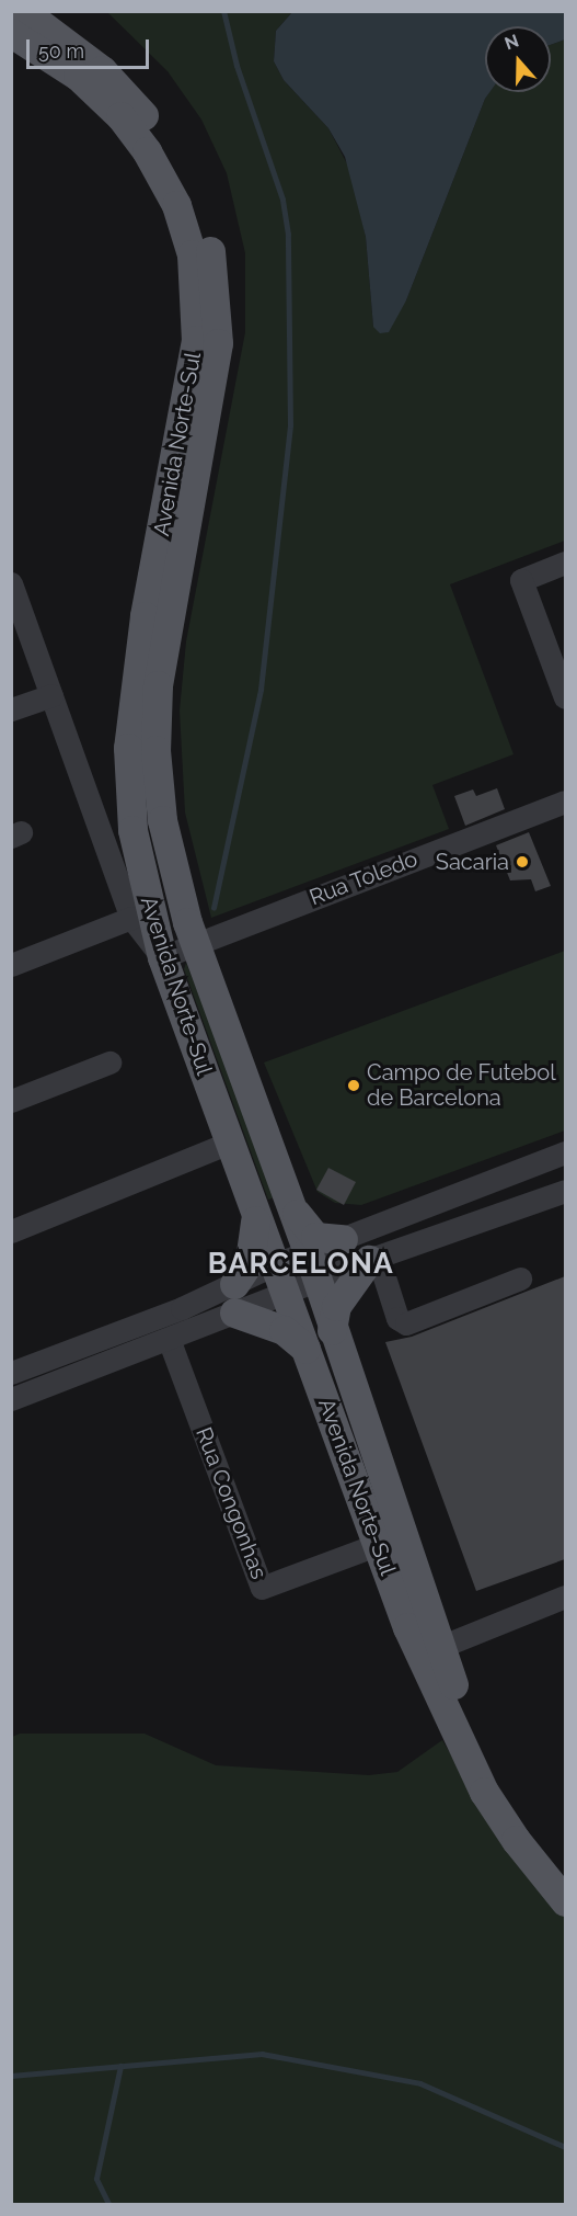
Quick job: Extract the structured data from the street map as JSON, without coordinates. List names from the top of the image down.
{
  "streets": {
    "main road": ["Avenida Norte-Sul"],
    "street": ["Rua Toledo", "Rua Congonhas"]
  },
  "crossings": [
    ["Avenida Norte-Sul", "Rua Toledo"],
    ["Avenida Norte-Sul", "Rua Congonhas"]
  ],
  "districts": ["BARCELONA"],
  "places": ["Sacaria", "Campo de Futebol de Barcelona"],
  "scale_bar": "50 m",
  "north": "top"
}
